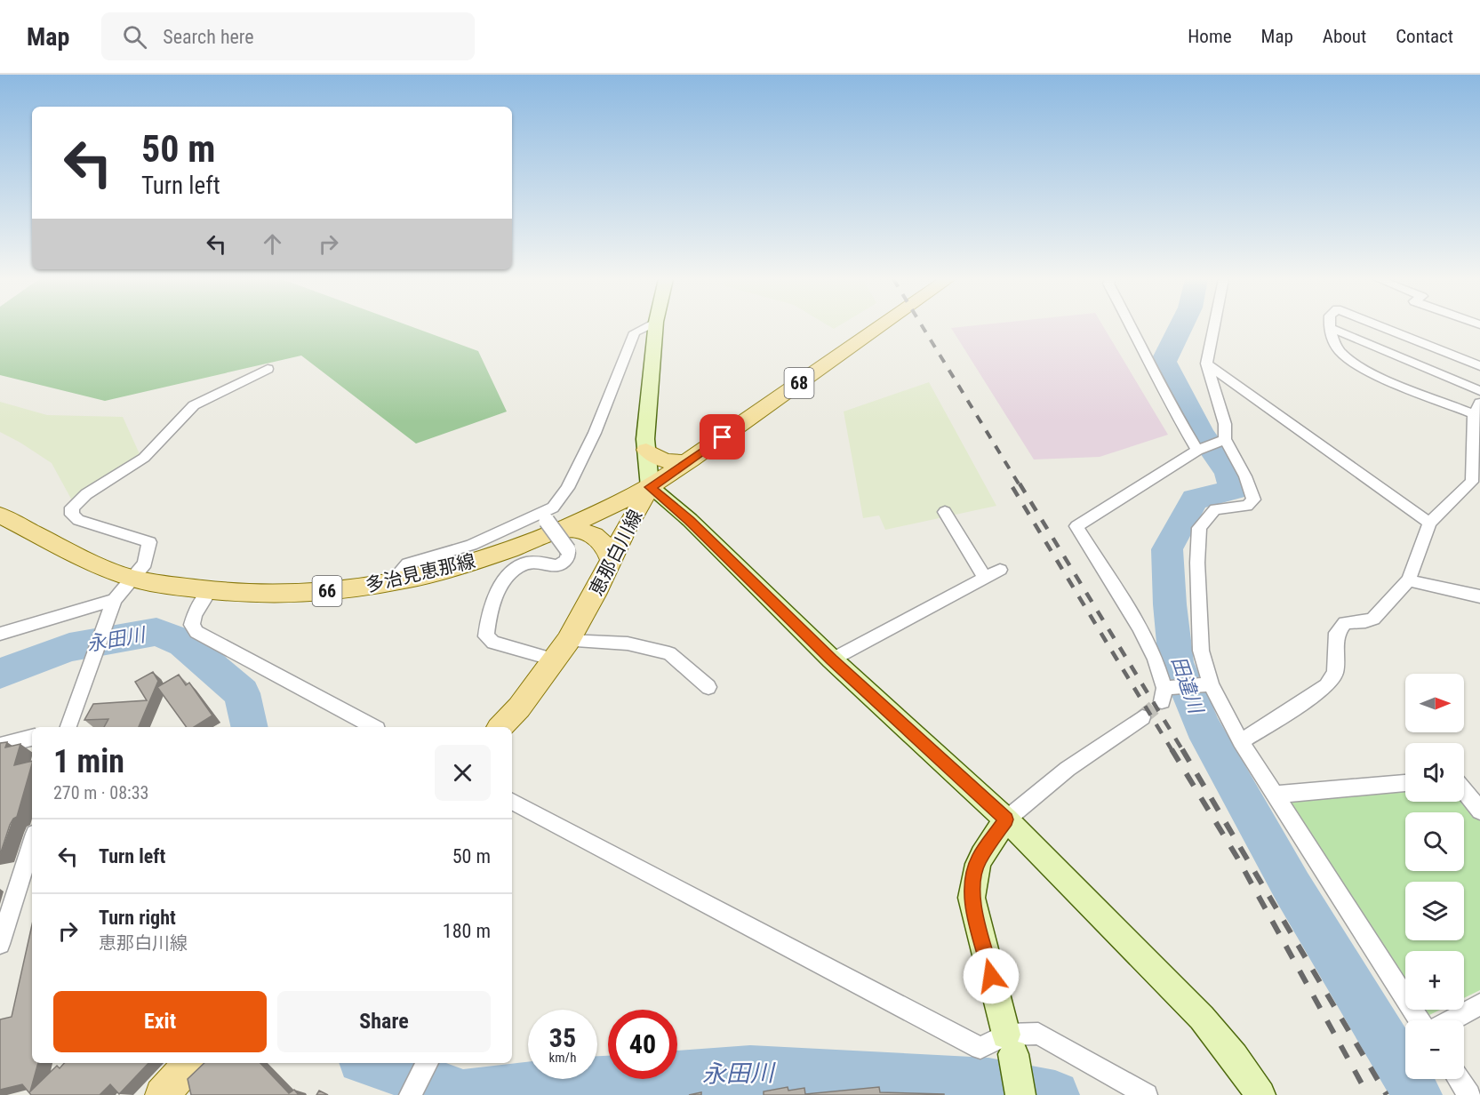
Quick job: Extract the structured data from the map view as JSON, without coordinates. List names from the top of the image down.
{
  "streets": {
    "main road": [
      "68",
      "恵那白川線",
      "多治見恵那線",
      "66"
    ]
  },
  "crossings": [
    ["恵那白川線", "多治見恵那線"]
  ],
  "water": ["永田川", "田違川"],
  "north": "right",
  "page": {
    "header": "Map",
    "search": "Search here",
    "nav": [
      "Home",
      "Map",
      "About",
      "Contact"
    ],
    "turn": ["50 m", "Turn left"],
    "map_buttons": ["+", "−"],
    "heading": ["1 min", "270 m · 08:33"],
    "list": [
      {
        "name": "Turn left",
        "value": "50 m"
      },
      {
        "name": "Turn right",
        "note": "恵那白川線",
        "value": "180 m"
      }
    ],
    "buttons": ["Exit", "Share"],
    "speed": "35 km/h",
    "limit": "40"
  }
}
